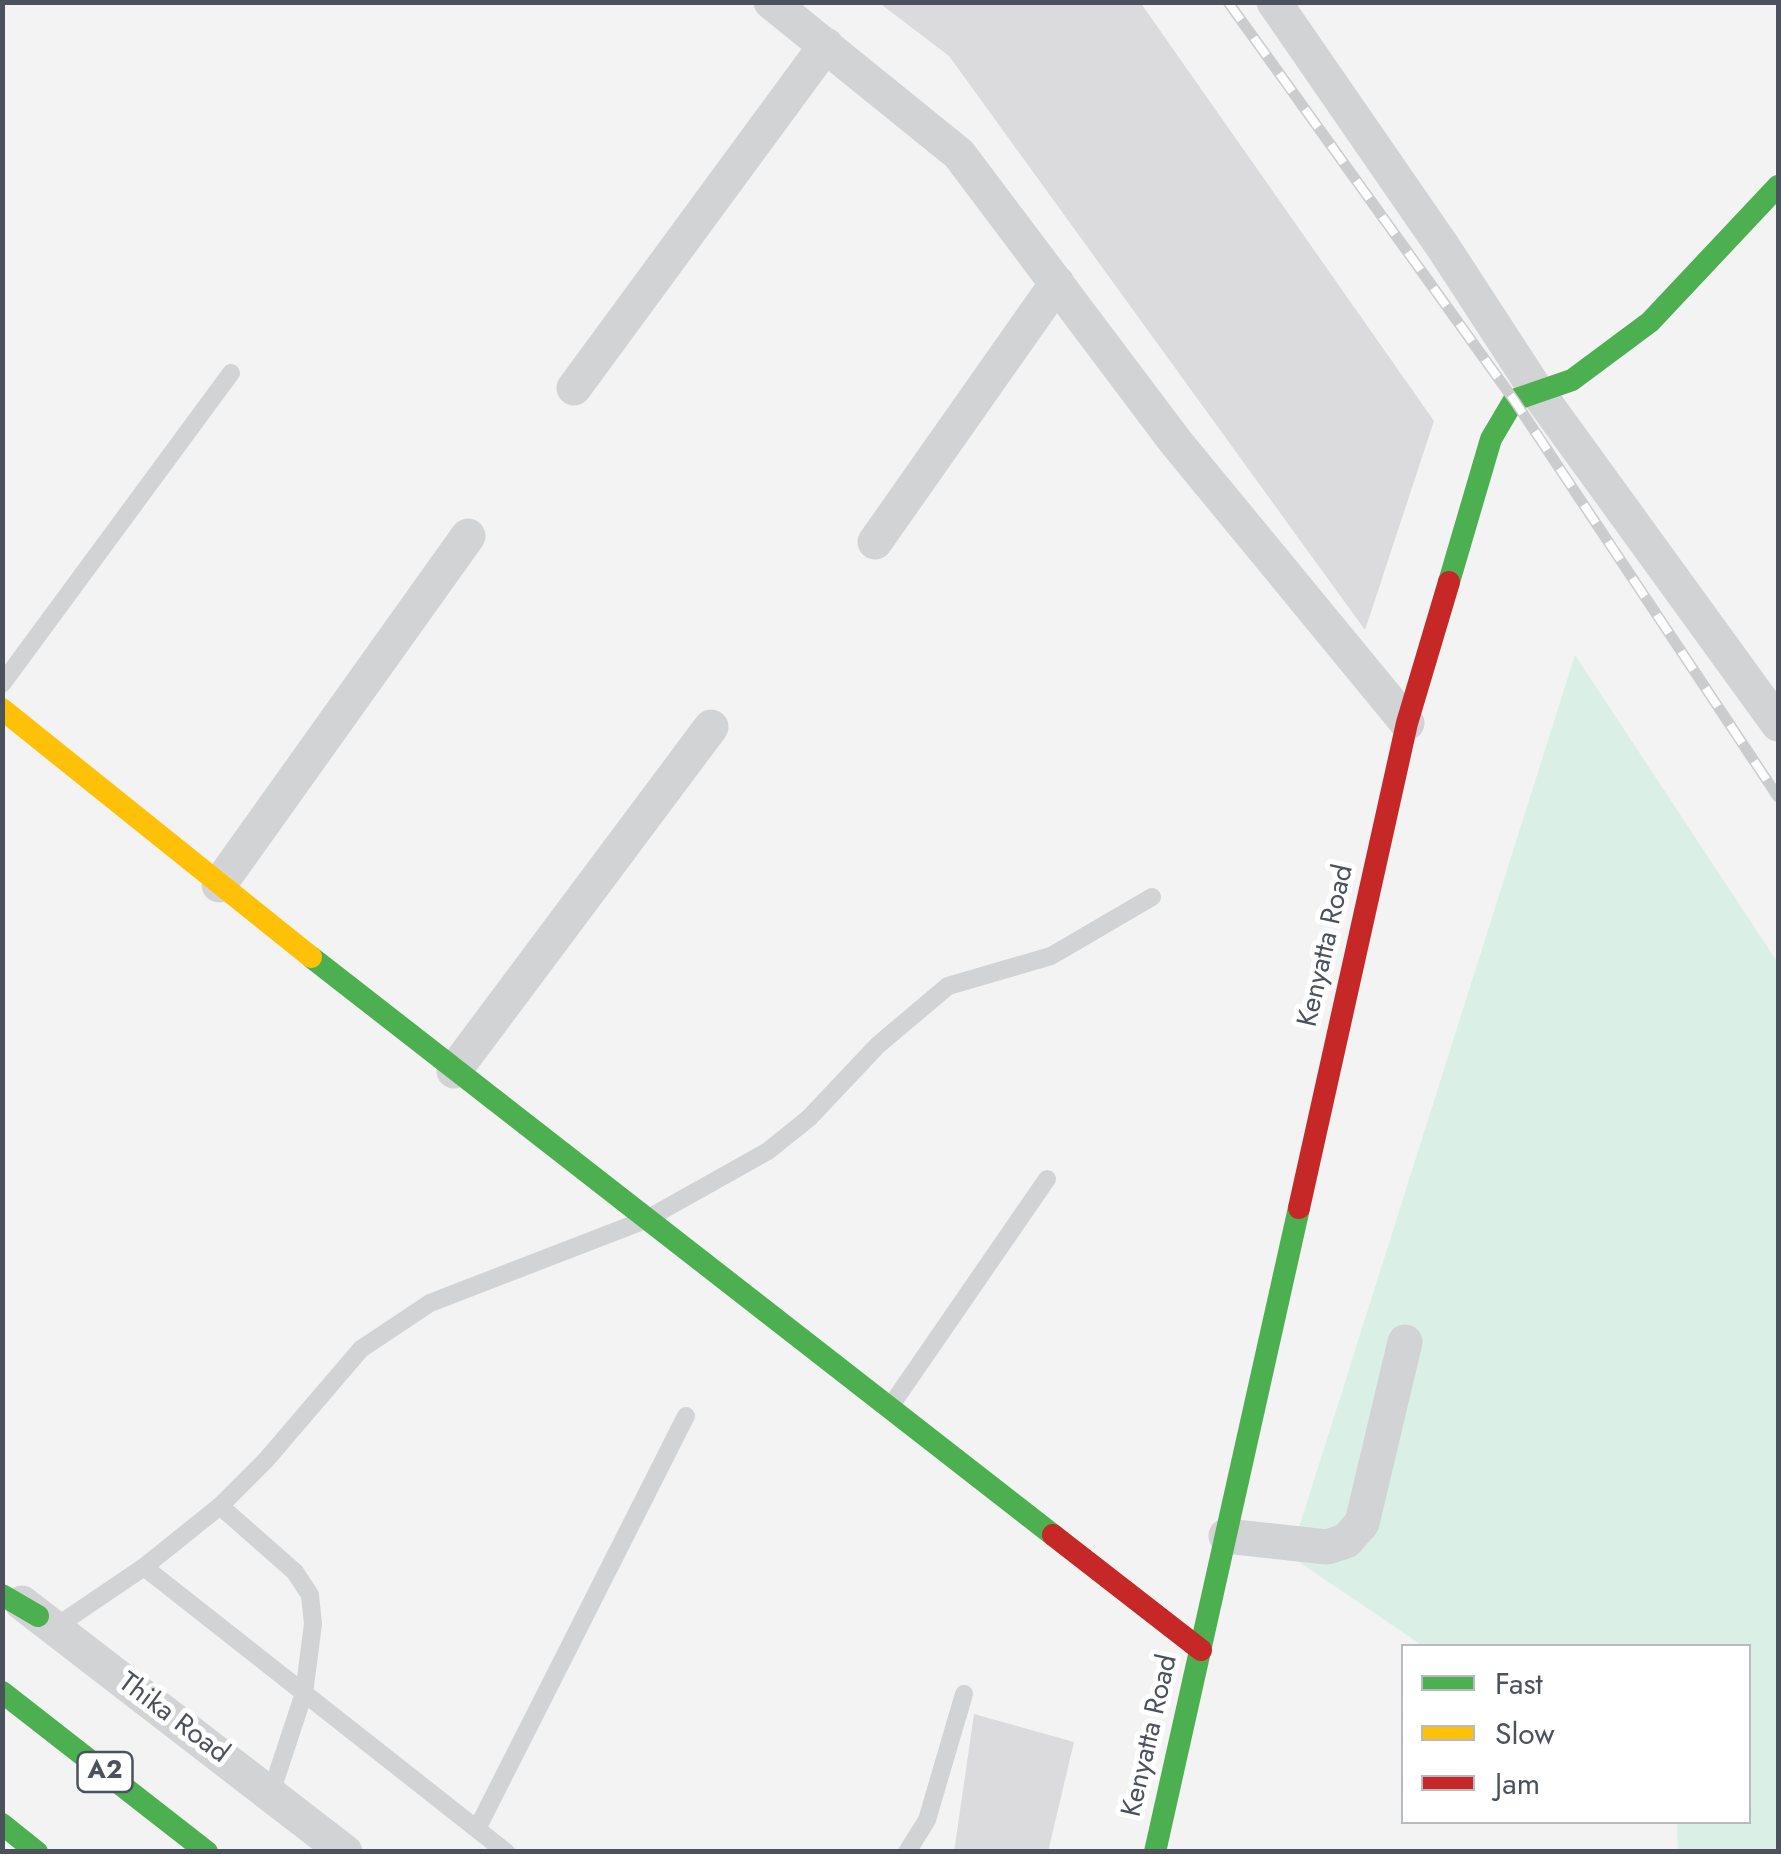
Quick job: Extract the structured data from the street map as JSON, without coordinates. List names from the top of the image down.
{
  "streets": {
    "main road": ["Kenyatta Road", "A2"],
    "street": ["Thika Road"]
  },
  "legend": ["Fast", "Slow", "Jam"]
}
